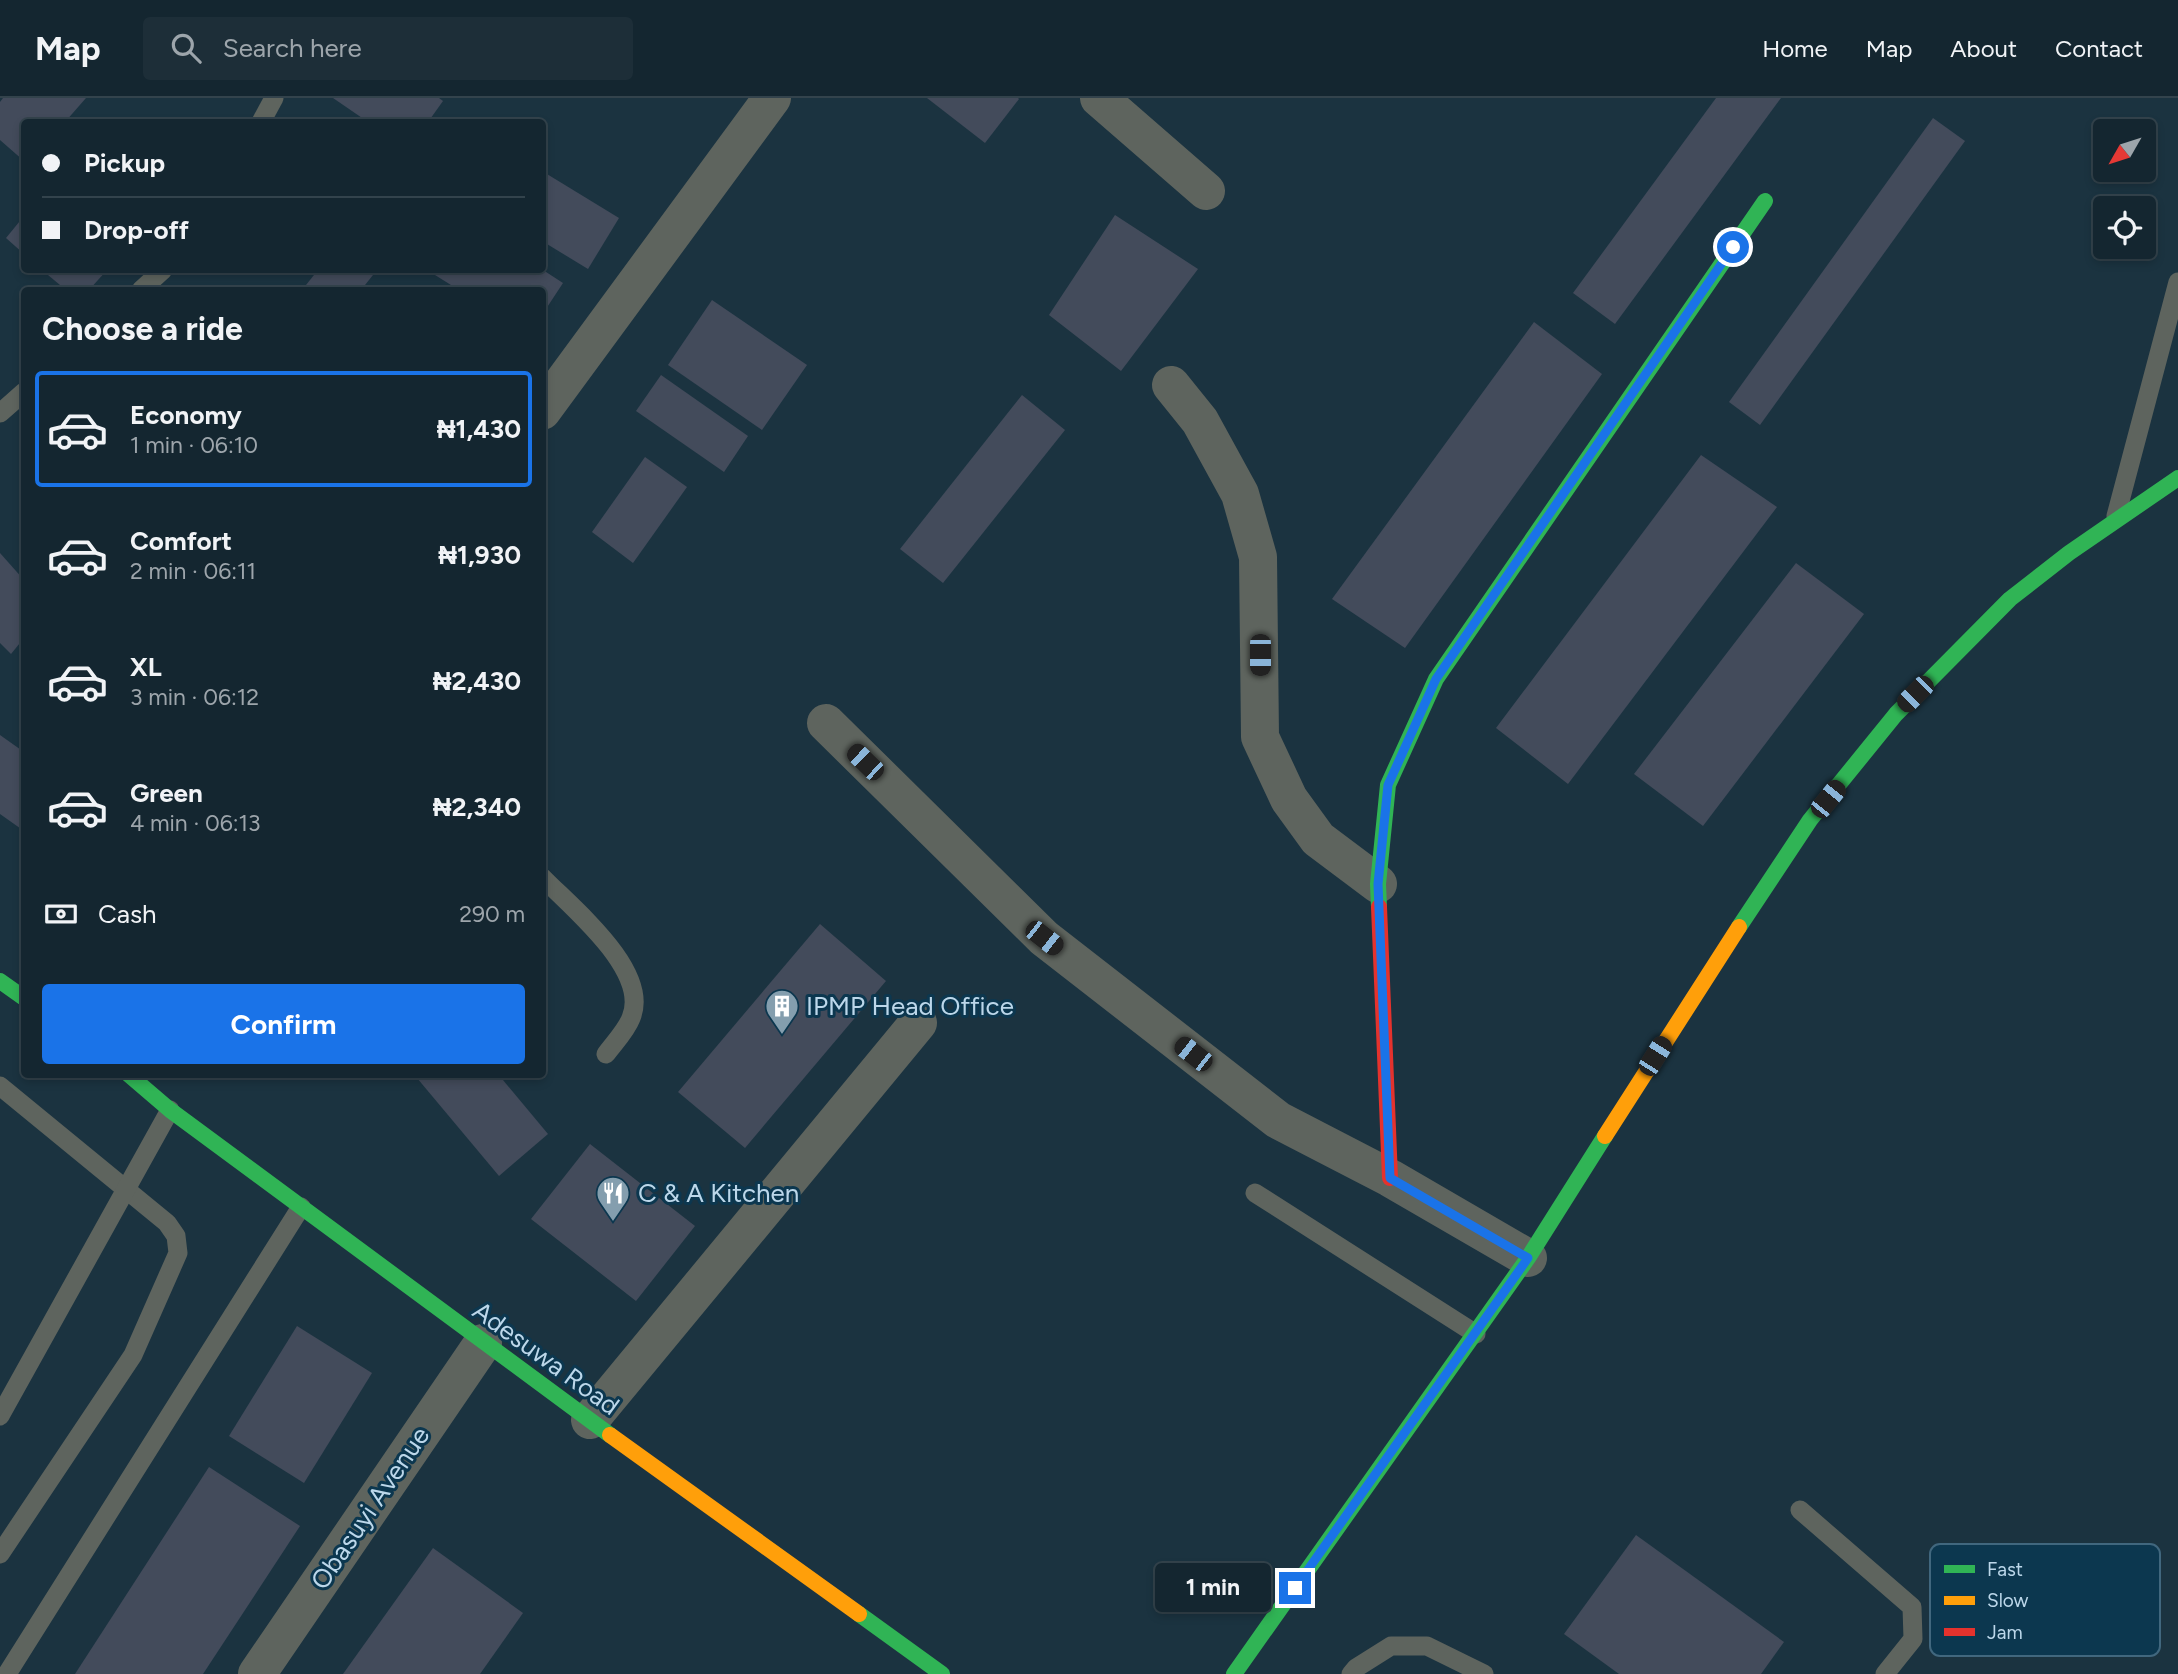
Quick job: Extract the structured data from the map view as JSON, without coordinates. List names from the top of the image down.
{
  "streets": {
    "street": ["Adesuwa Road", "Obasuyi Avenue"]
  },
  "crossings": [
    ["Adesuwa Road", "Obasuyi Avenue"]
  ],
  "places": {
    "building": ["IPMP Head Office"],
    "restaurant": ["C & A Kitchen"]
  },
  "legend": ["Fast", "Slow", "Jam"],
  "north": "bottom left",
  "page": {
    "header": "Map",
    "search": "Search here",
    "nav": [
      "Home",
      "Map",
      "About",
      "Contact"
    ],
    "banner": ["Pickup", "Drop-off"],
    "heading": "Choose a ride",
    "list": [
      {
        "name": "Economy",
        "note": "1 min · 06:10",
        "value": "₦1,430"
      },
      {
        "name": "Comfort",
        "note": "2 min · 06:11",
        "value": "₦1,930"
      },
      {
        "name": "XL",
        "note": "3 min · 06:12",
        "value": "₦2,430"
      },
      {
        "name": "Green",
        "note": "4 min · 06:13",
        "value": "₦2,340"
      }
    ],
    "pay": ["Cash", "290 m"],
    "buttons": "Confirm",
    "bubble": "1 min"
  }
}
